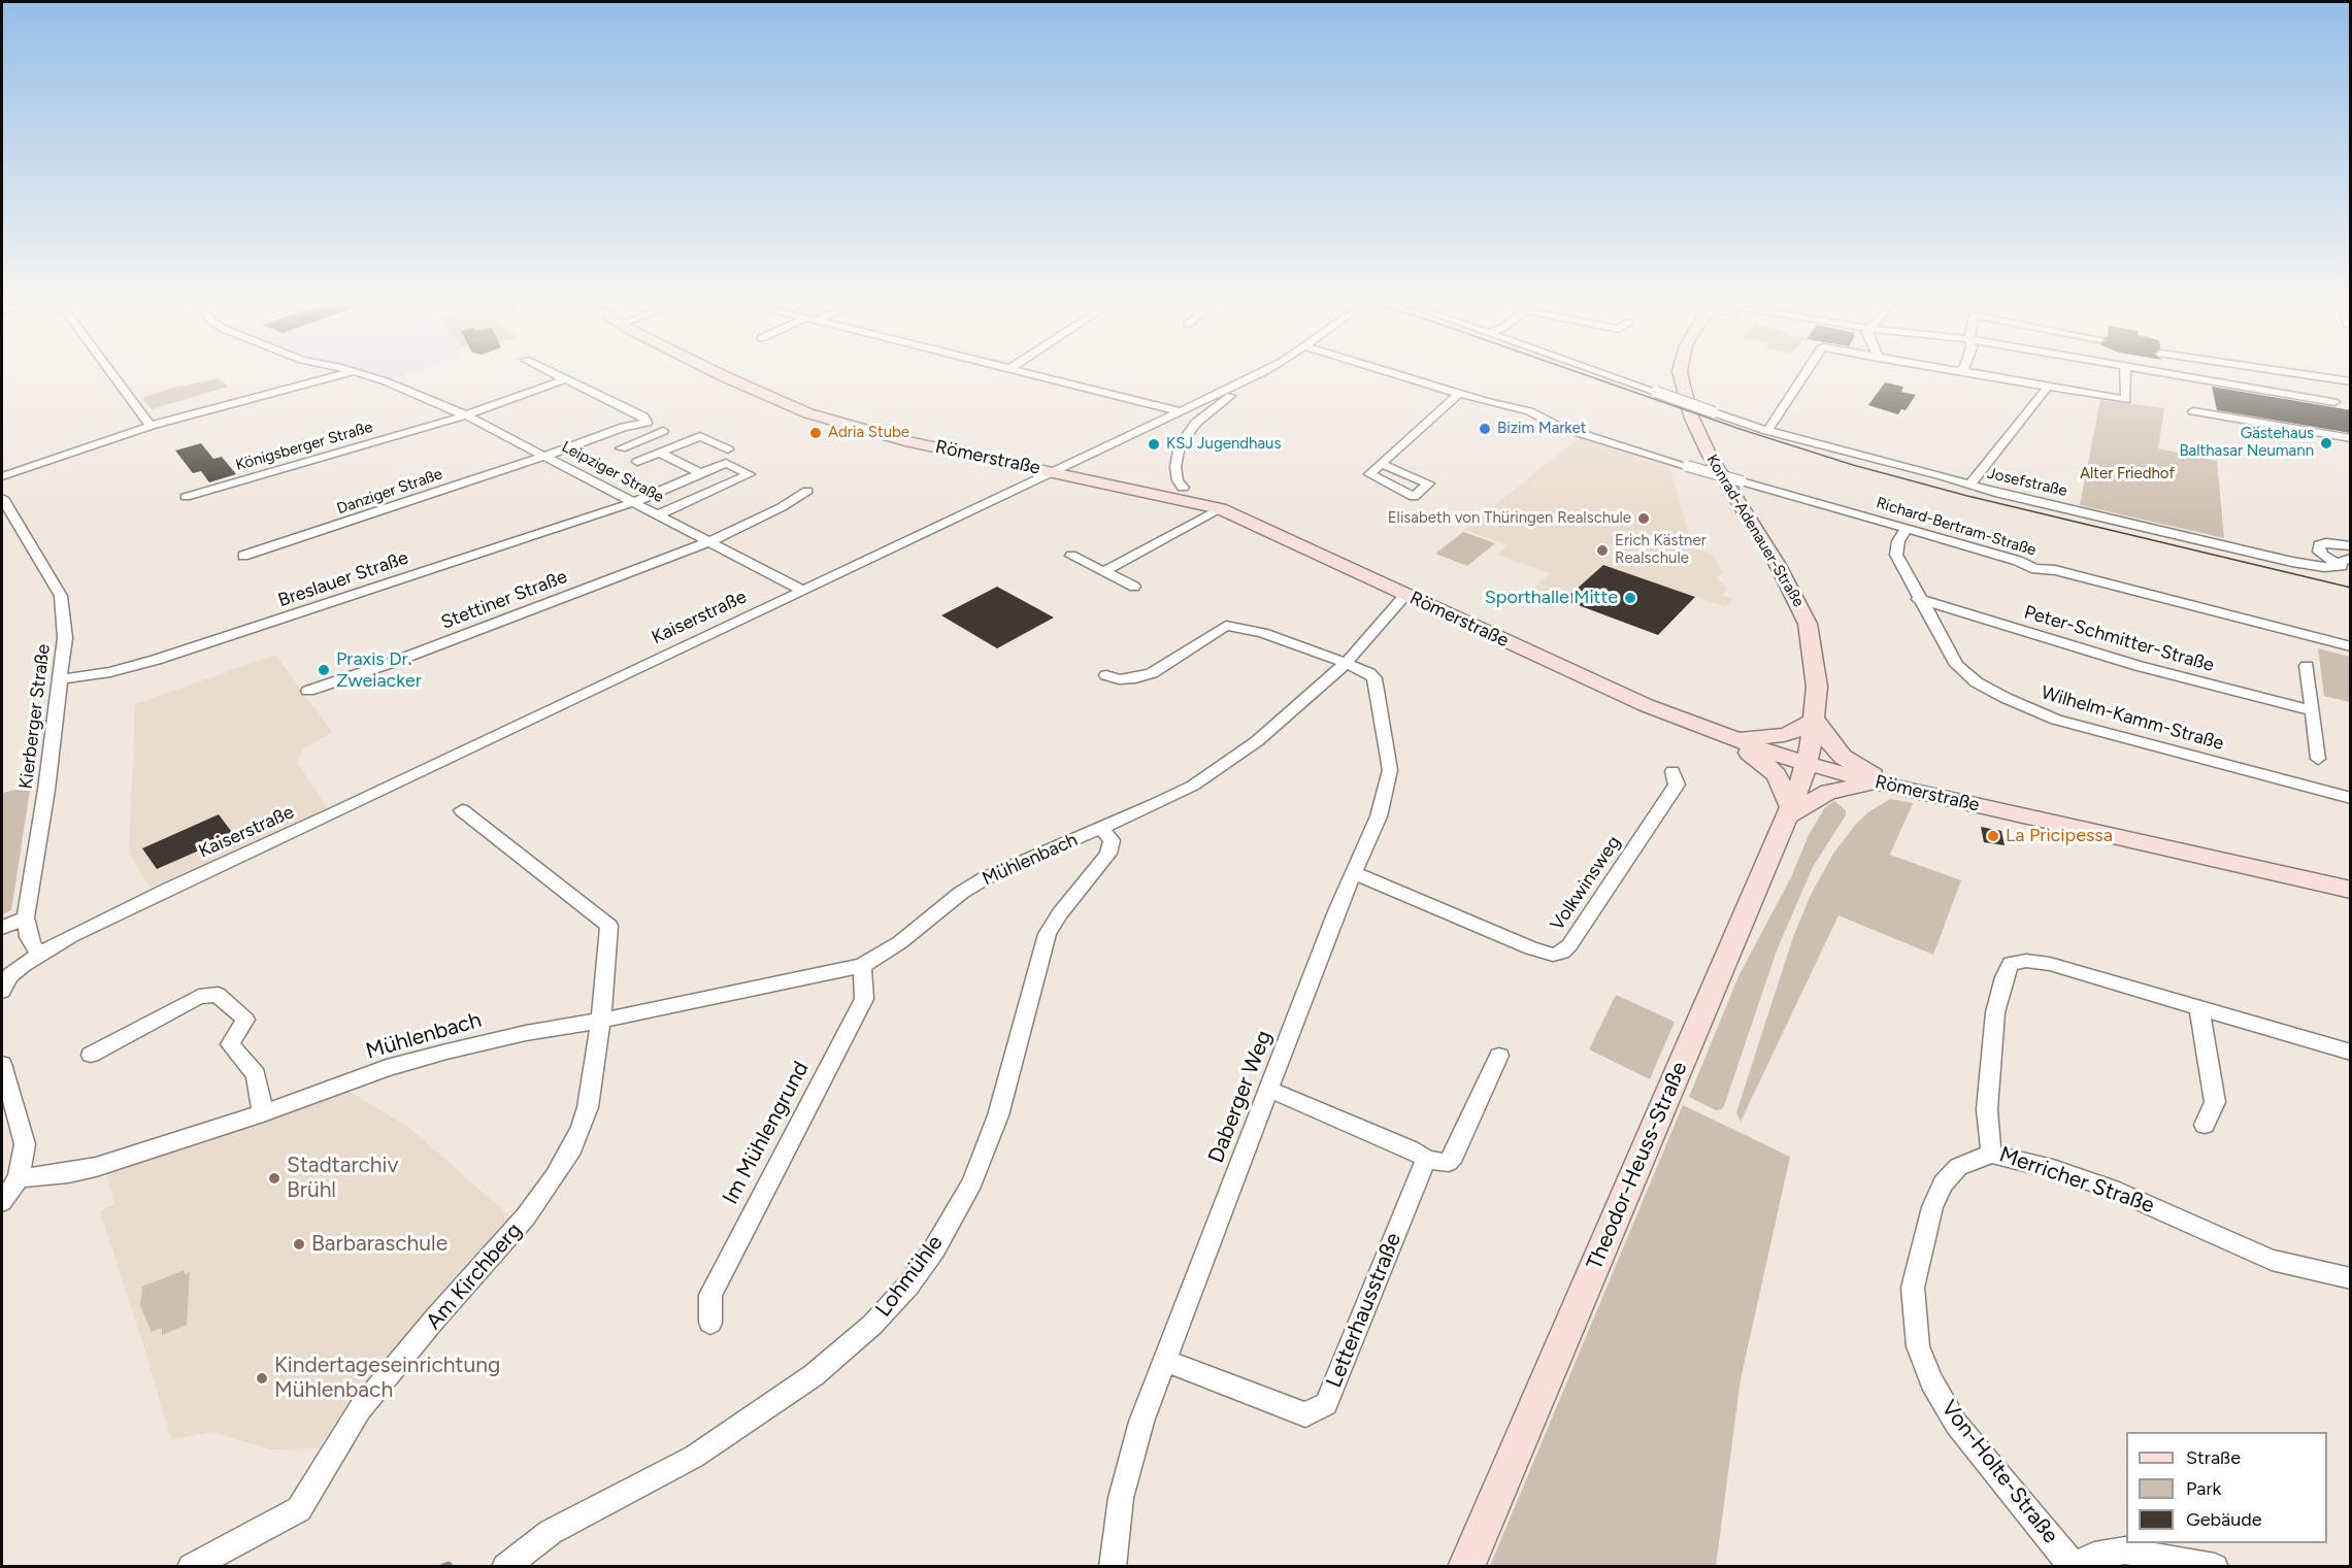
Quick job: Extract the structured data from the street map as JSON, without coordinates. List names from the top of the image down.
{
  "streets": {
    "main road": ["Römerstraße", "Konrad-Adenauer-Straße", "Theodor-Heuss-Straße"],
    "street": [
      "Königsberger Straße",
      "Leipziger Straße",
      "Josefstraße",
      "Danziger Straße",
      "Richard-Bertram-Straße",
      "Breslauer Straße",
      "Stettiner Straße",
      "Kaiserstraße",
      "Peter-Schmitter-Straße",
      "Kierberger Straße",
      "Wilhelm-Kamm-Straße",
      "Mühlenbach",
      "Volkwinsweg",
      "Daberger Weg",
      "Im Mühlengrund",
      "Merricher Straße",
      "Am Kirchberg",
      "Lohmühle",
      "Letterhausstraße",
      "Von-Holte-Straße"
    ]
  },
  "crossings": [
    ["Königsberger Straße", "Leipziger Straße"],
    ["Römerstraße", "Konrad-Adenauer-Straße"],
    ["Römerstraße", "Kaiserstraße"],
    ["Römerstraße", "Mühlenbach"],
    ["Römerstraße", "Theodor-Heuss-Straße"],
    ["Leipziger Straße", "Danziger Straße"],
    ["Leipziger Straße", "Breslauer Straße"],
    ["Leipziger Straße", "Stettiner Straße"],
    ["Leipziger Straße", "Kaiserstraße"],
    ["Richard-Bertram-Straße", "Wilhelm-Kamm-Straße"],
    ["Konrad-Adenauer-Straße", "Theodor-Heuss-Straße"],
    ["Breslauer Straße", "Kierberger Straße"],
    ["Kaiserstraße", "Kierberger Straße"],
    ["Peter-Schmitter-Straße", "Wilhelm-Kamm-Straße"],
    ["Mühlenbach", "Daberger Weg"],
    ["Mühlenbach", "Im Mühlengrund"],
    ["Mühlenbach", "Am Kirchberg"],
    ["Mühlenbach", "Lohmühle"],
    ["Volkwinsweg", "Daberger Weg"],
    ["Daberger Weg", "Letterhausstraße"],
    ["Merricher Straße", "Von-Holte-Straße"]
  ],
  "parks": ["Alter Friedhof"],
  "places": [
    "Bizim Market",
    "Adria Stube",
    "Gästehaus Balthasar Neumann",
    "KSJ Jugendhaus",
    "Elisabeth von Thüringen Realschule",
    "Erich Kästner Realschule",
    "Sporthalle Mitte",
    "Praxis Dr. Zweiacker",
    "La Pricipessa",
    "Stadtarchiv Brühl",
    "Barbaraschule",
    "Kindertageseinrichtung Mühlenbach"
  ],
  "legend": ["Straße", "Park", "Gebäude"]
}
